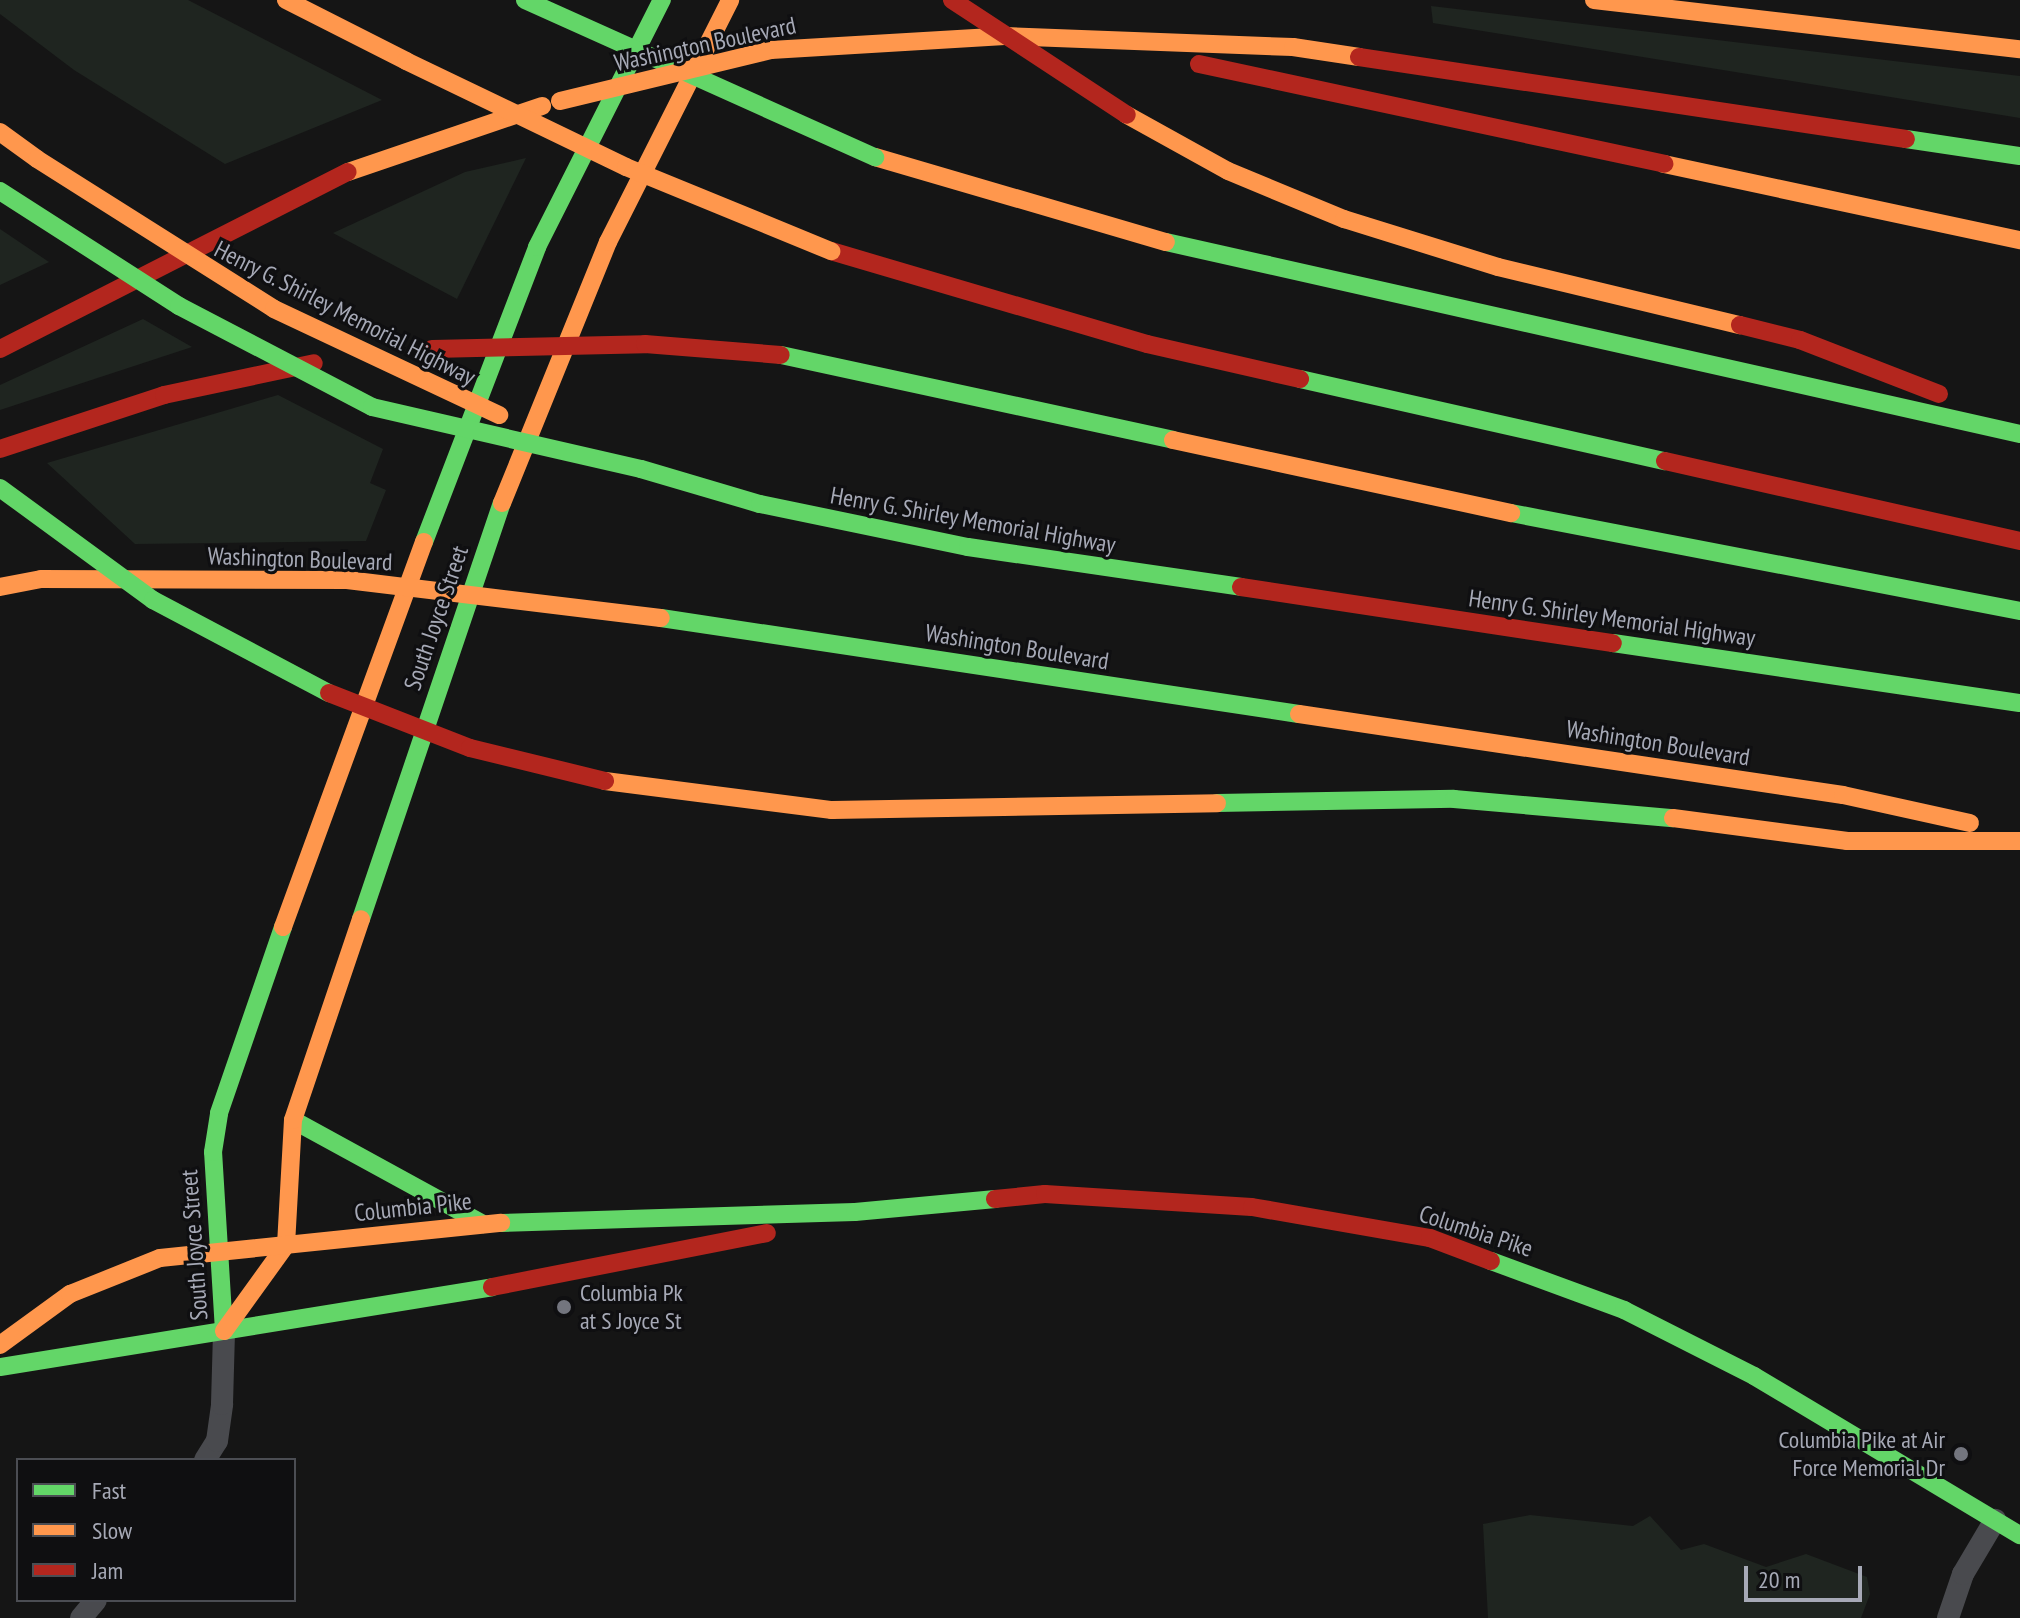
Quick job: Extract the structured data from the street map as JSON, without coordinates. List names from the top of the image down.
{
  "streets": {
    "main road": [
      "Washington Boulevard",
      "Henry G. Shirley Memorial Highway",
      "South Joyce Street",
      "Columbia Pike"
    ]
  },
  "crossings": [
    ["South Joyce Street", "Columbia Pike"]
  ],
  "places": ["Columbia Pk at S Joyce St", "Columbia Pike at Air Force Memorial Dr"],
  "legend": ["Fast", "Slow", "Jam"],
  "scale_bar": "20 m"
}
